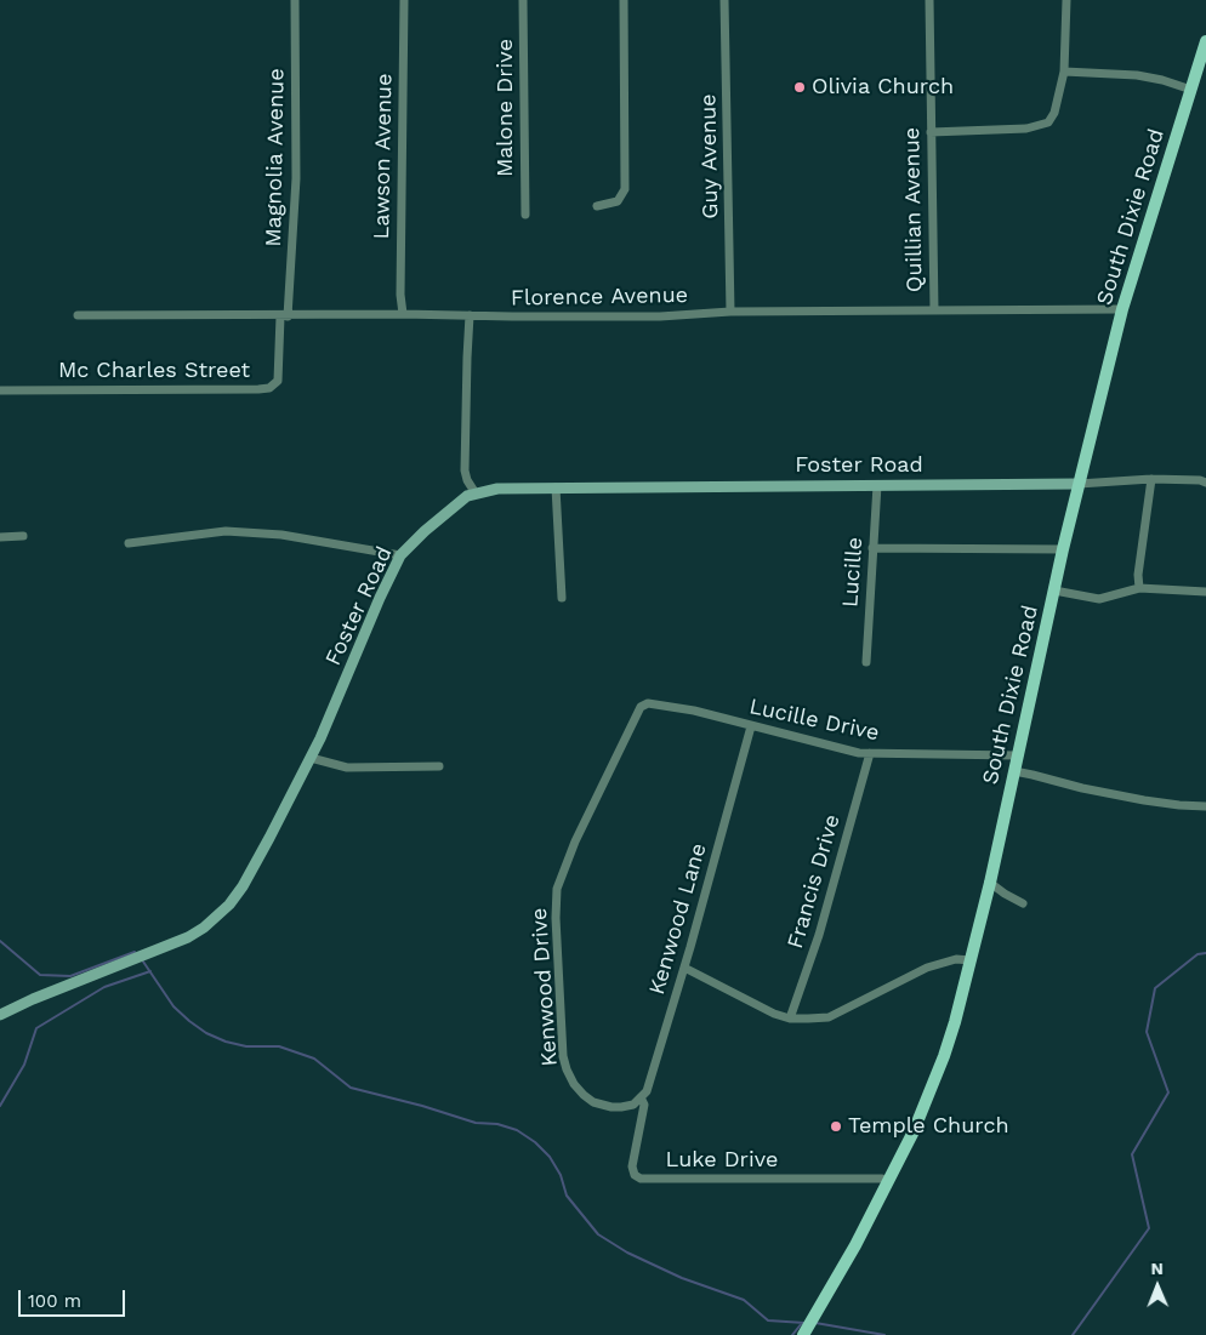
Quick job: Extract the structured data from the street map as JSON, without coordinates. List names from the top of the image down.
{
  "streets": {
    "main road": ["South Dixie Road"],
    "street": [
      "Malone Drive",
      "Lawson Avenue",
      "Guy Avenue",
      "Magnolia Avenue",
      "Quillian Avenue",
      "Florence Avenue",
      "Mc Charles Street",
      "Foster Road",
      "Lucille",
      "Lucille Drive",
      "Francis Drive",
      "Kenwood Lane",
      "Kenwood Drive",
      "Luke Drive"
    ]
  },
  "crossings": [
    ["Lawson Avenue", "Florence Avenue"],
    ["Guy Avenue", "Florence Avenue"],
    ["Magnolia Avenue", "Florence Avenue"],
    ["Magnolia Avenue", "Mc Charles Street"],
    ["Quillian Avenue", "Florence Avenue"],
    ["South Dixie Road", "Florence Avenue"],
    ["South Dixie Road", "Foster Road"],
    ["South Dixie Road", "Lucille Drive"],
    ["South Dixie Road", "Luke Drive"],
    ["Florence Avenue", "Mc Charles Street"],
    ["Foster Road", "Lucille"],
    ["Lucille Drive", "Francis Drive"],
    ["Lucille Drive", "Kenwood Lane"],
    ["Lucille Drive", "Kenwood Drive"],
    ["Kenwood Lane", "Kenwood Drive"],
    ["Kenwood Lane", "Luke Drive"],
    ["Kenwood Drive", "Luke Drive"]
  ],
  "places": ["Olivia Church", "Temple Church"],
  "scale_bar": "100 m",
  "north": "top"
}
